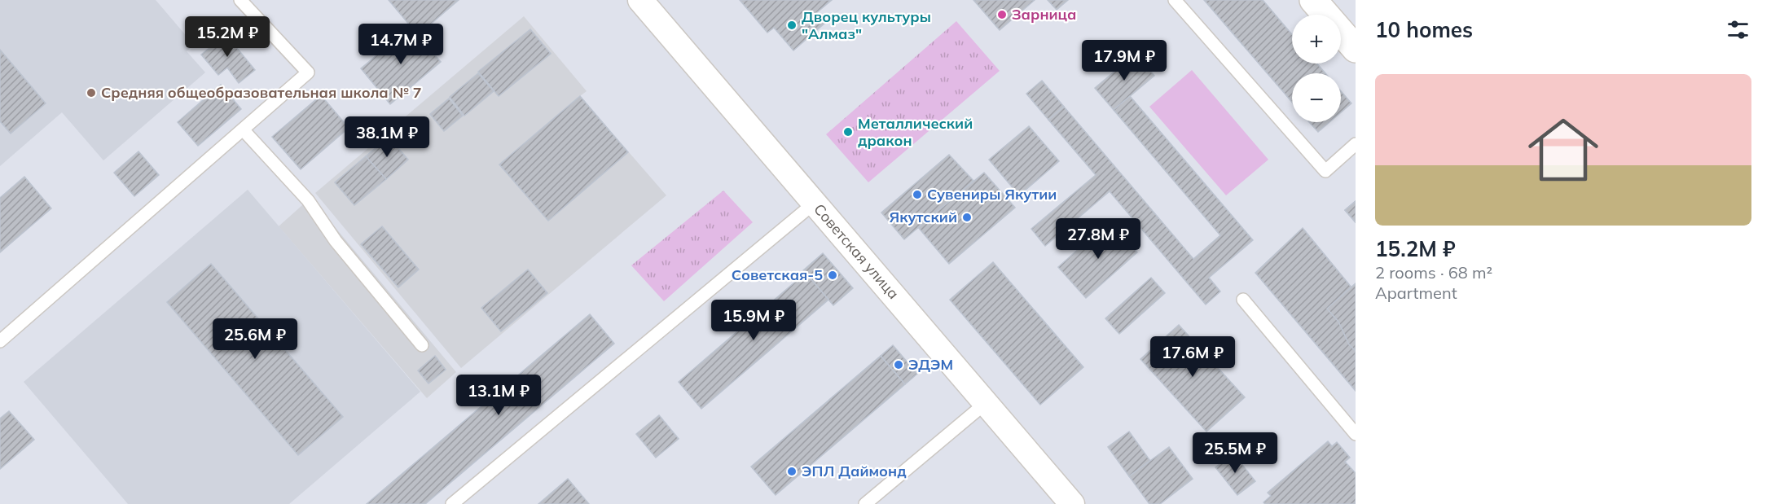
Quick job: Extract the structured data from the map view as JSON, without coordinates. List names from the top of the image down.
{
  "streets": {
    "street": ["Советская улица"]
  },
  "places": [
    "Зарница",
    "Дворец культуры \"Алмаз\"",
    "Cредняя общеобразовательная школа № 7",
    "Металлический дракон",
    "Сувениры Якутии",
    "Якутский",
    "Советская-5",
    "ЭДЭМ",
    "ЭПЛ Даймонд"
  ],
  "page": {
    "heading": "10 homes",
    "map_buttons": ["+", "−"],
    "price": [
      "15.2M ₽",
      "14.7M ₽",
      "17.9M ₽",
      "38.1M ₽",
      "27.8M ₽",
      "15.9M ₽",
      "25.6M ₽",
      "17.6M ₽",
      "13.1M ₽",
      "25.5M ₽"
    ],
    "list": [
      {
        "name": "15.2M ₽",
        "note": "2 rooms · 68 m² · Apartment"
      }
    ]
  }
}
